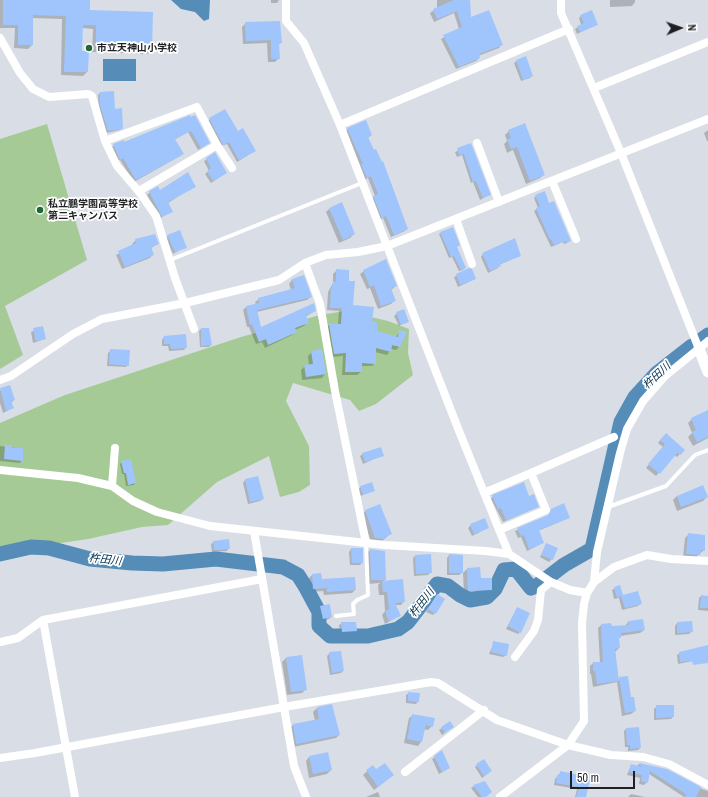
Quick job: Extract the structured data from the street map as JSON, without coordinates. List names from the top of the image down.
{
  "water": ["杵田川"],
  "places": ["市立天神山小学校", "私立鵬学園高等学校 第二キャンパス"],
  "scale_bar": "50 m",
  "north": "right"
}
